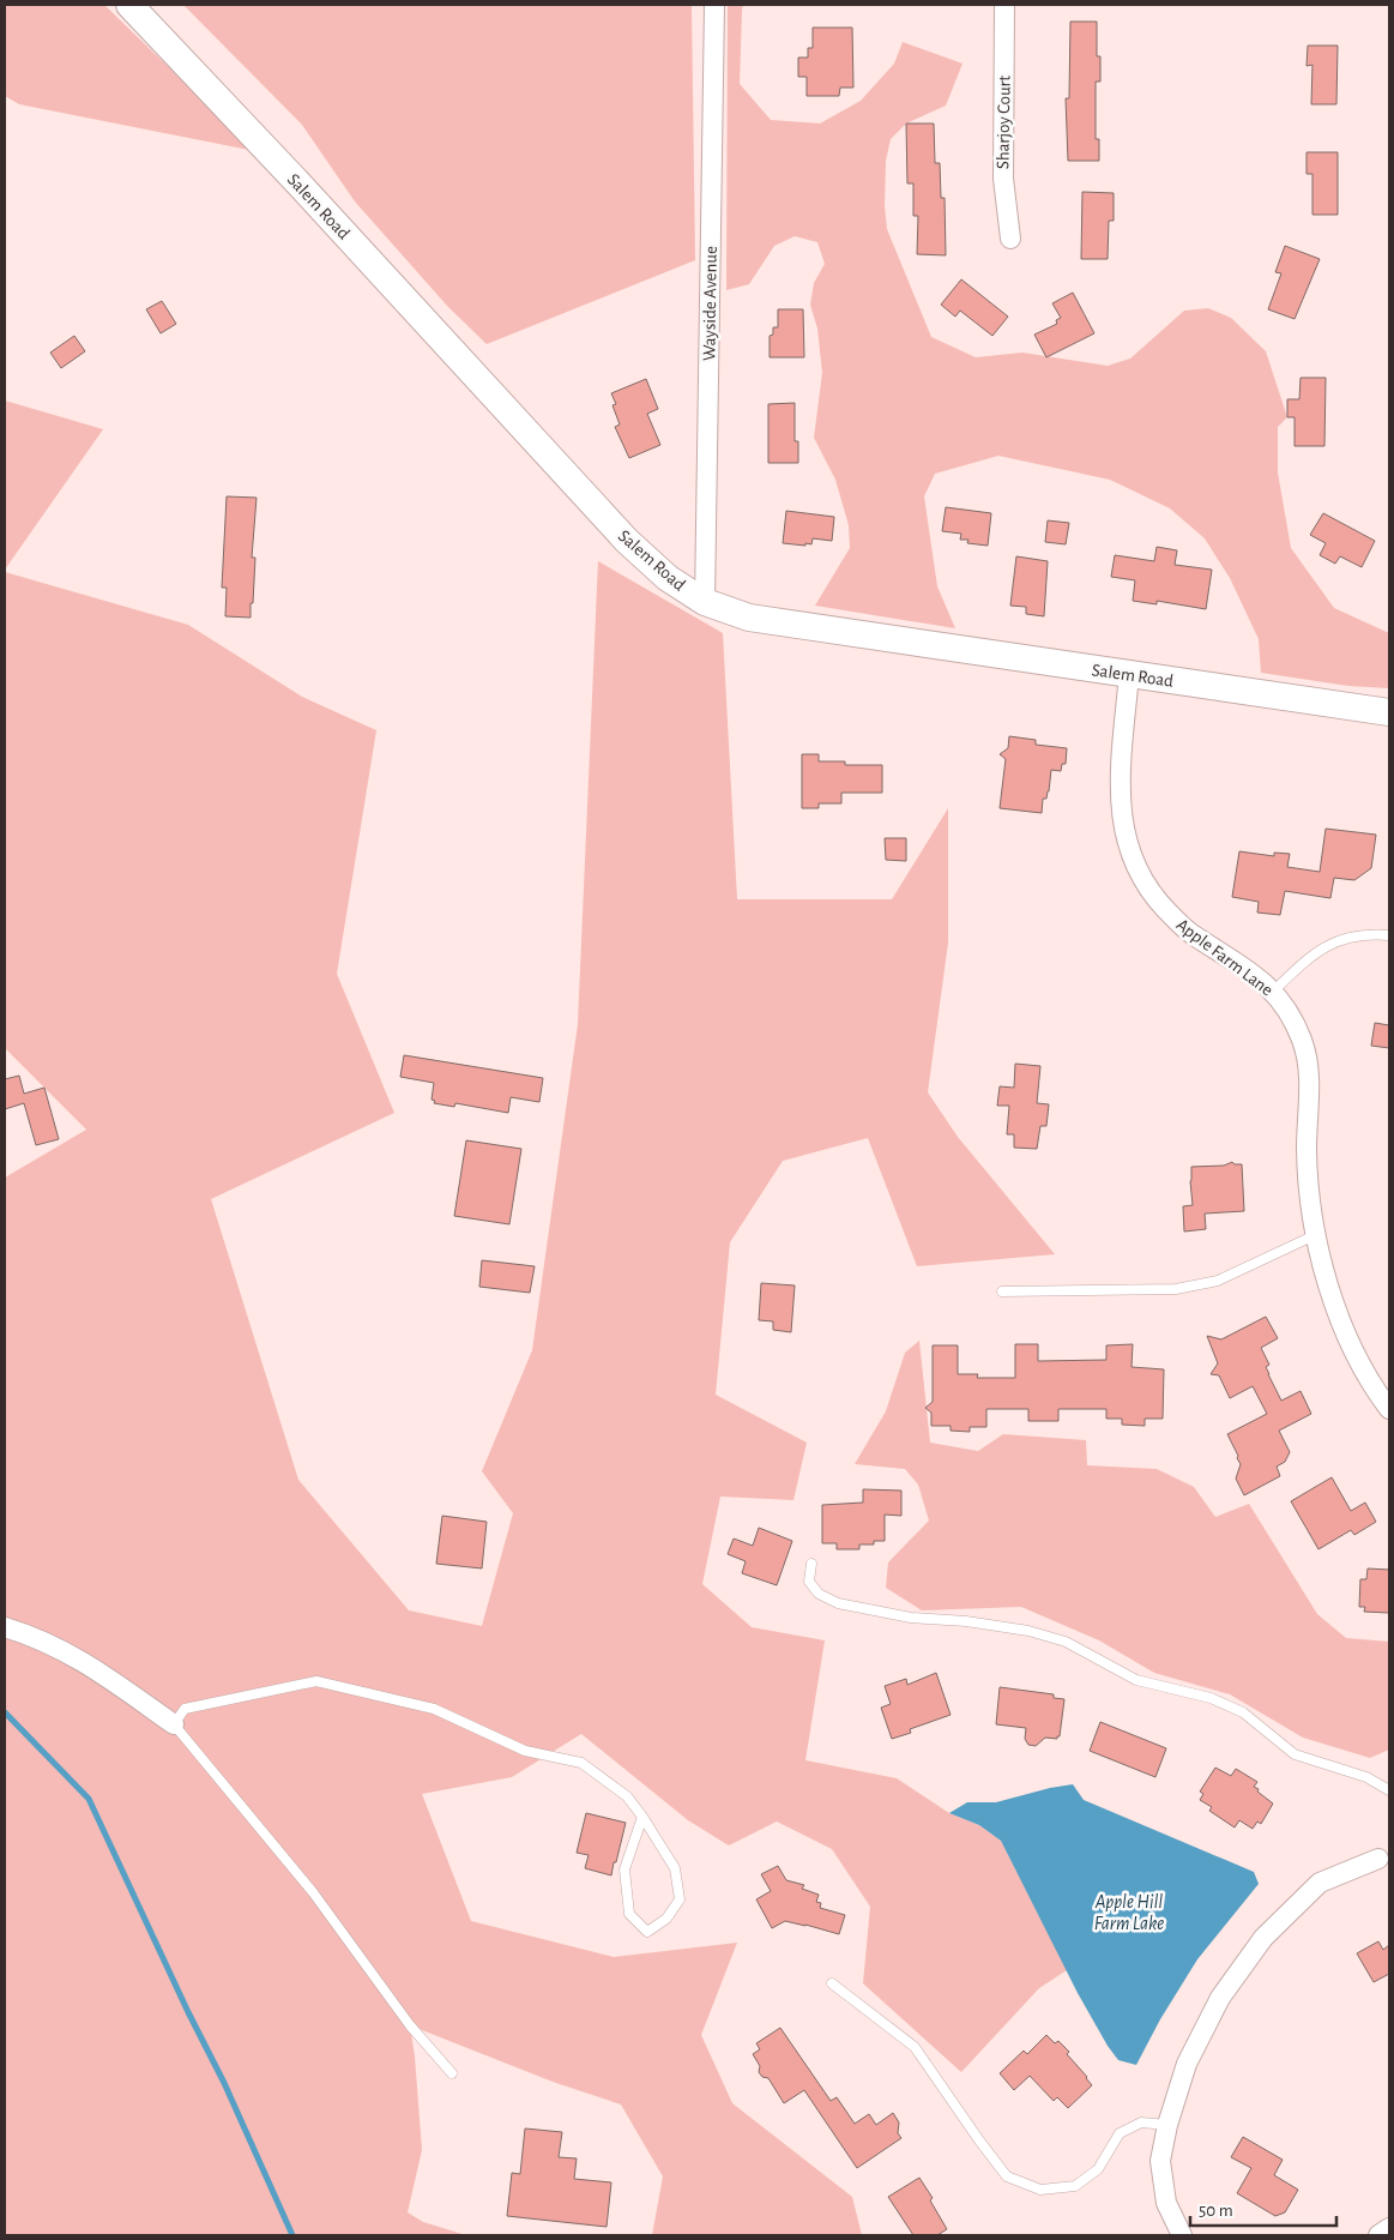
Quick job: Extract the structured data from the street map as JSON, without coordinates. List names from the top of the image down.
{
  "streets": {
    "street": [
      "Sharjoy Court",
      "Salem Road",
      "Wayside Avenue",
      "Apple Farm Lane"
    ]
  },
  "crossings": [
    ["Salem Road", "Wayside Avenue"],
    ["Salem Road", "Apple Farm Lane"]
  ],
  "water": ["Apple Hill Farm Lake"],
  "scale_bar": "50 m"
}
